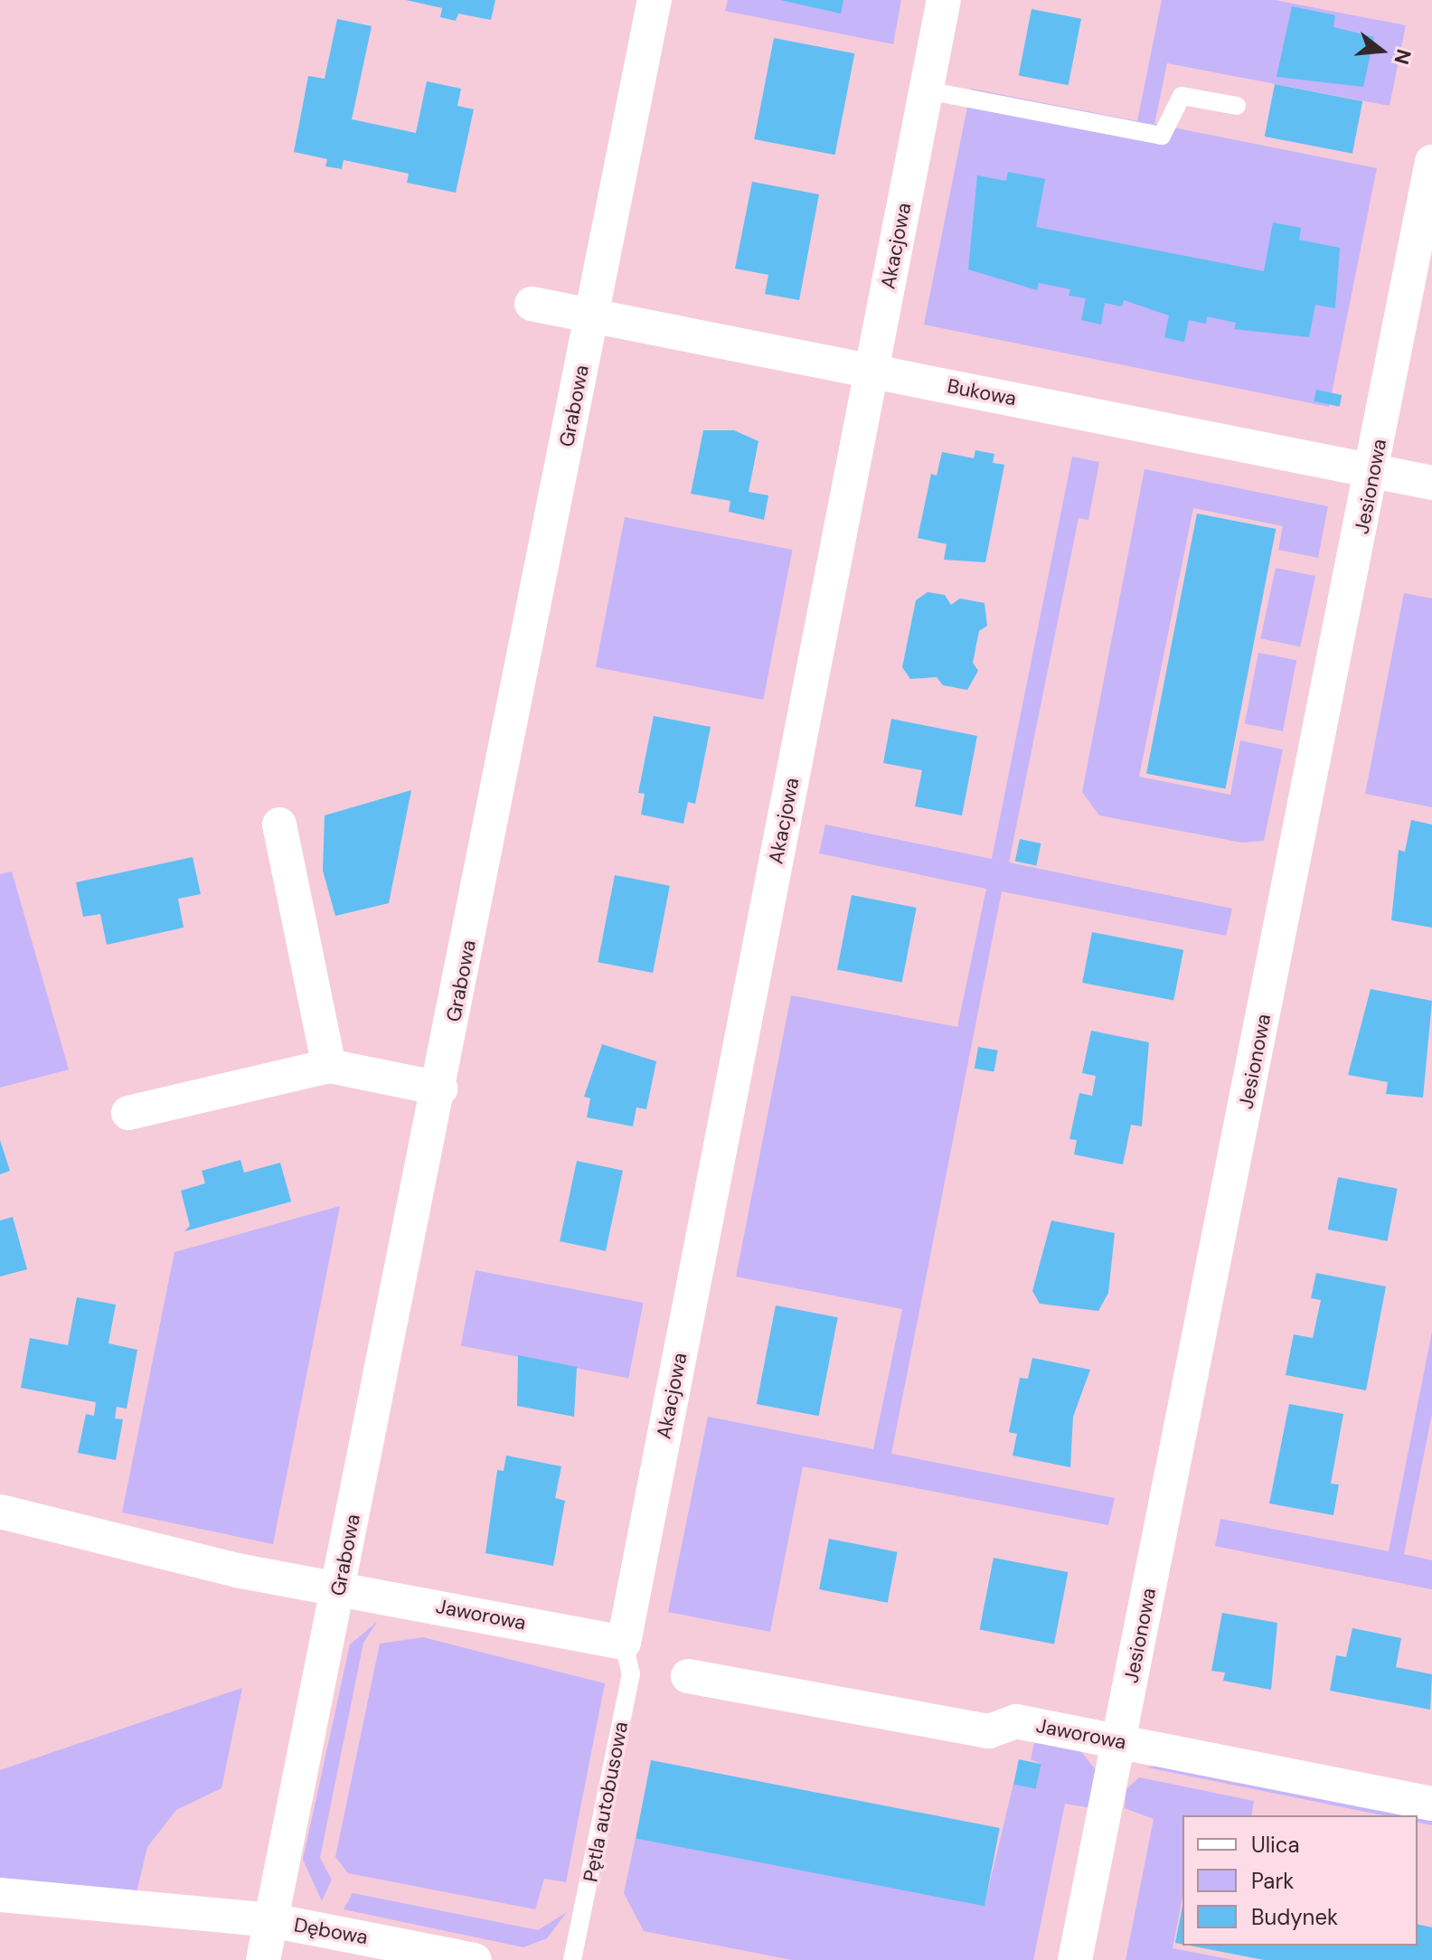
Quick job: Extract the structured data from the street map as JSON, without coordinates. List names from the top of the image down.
{
  "streets": {
    "street": [
      "Akacjowa",
      "Bukowa",
      "Grabowa",
      "Jesionowa",
      "Jaworowa",
      "Dębowa"
    ],
    "lane": ["Pętla autobusowa"]
  },
  "crossings": [
    ["Akacjowa", "Bukowa"],
    ["Akacjowa", "Jaworowa"],
    ["Akacjowa", "Pętla autobusowa"],
    ["Bukowa", "Grabowa"],
    ["Bukowa", "Jesionowa"],
    ["Grabowa", "Jaworowa"],
    ["Grabowa", "Dębowa"],
    ["Jesionowa", "Jaworowa"],
    ["Jaworowa", "Pętla autobusowa"]
  ],
  "legend": ["Ulica", "Park", "Budynek"],
  "north": "right"
}
